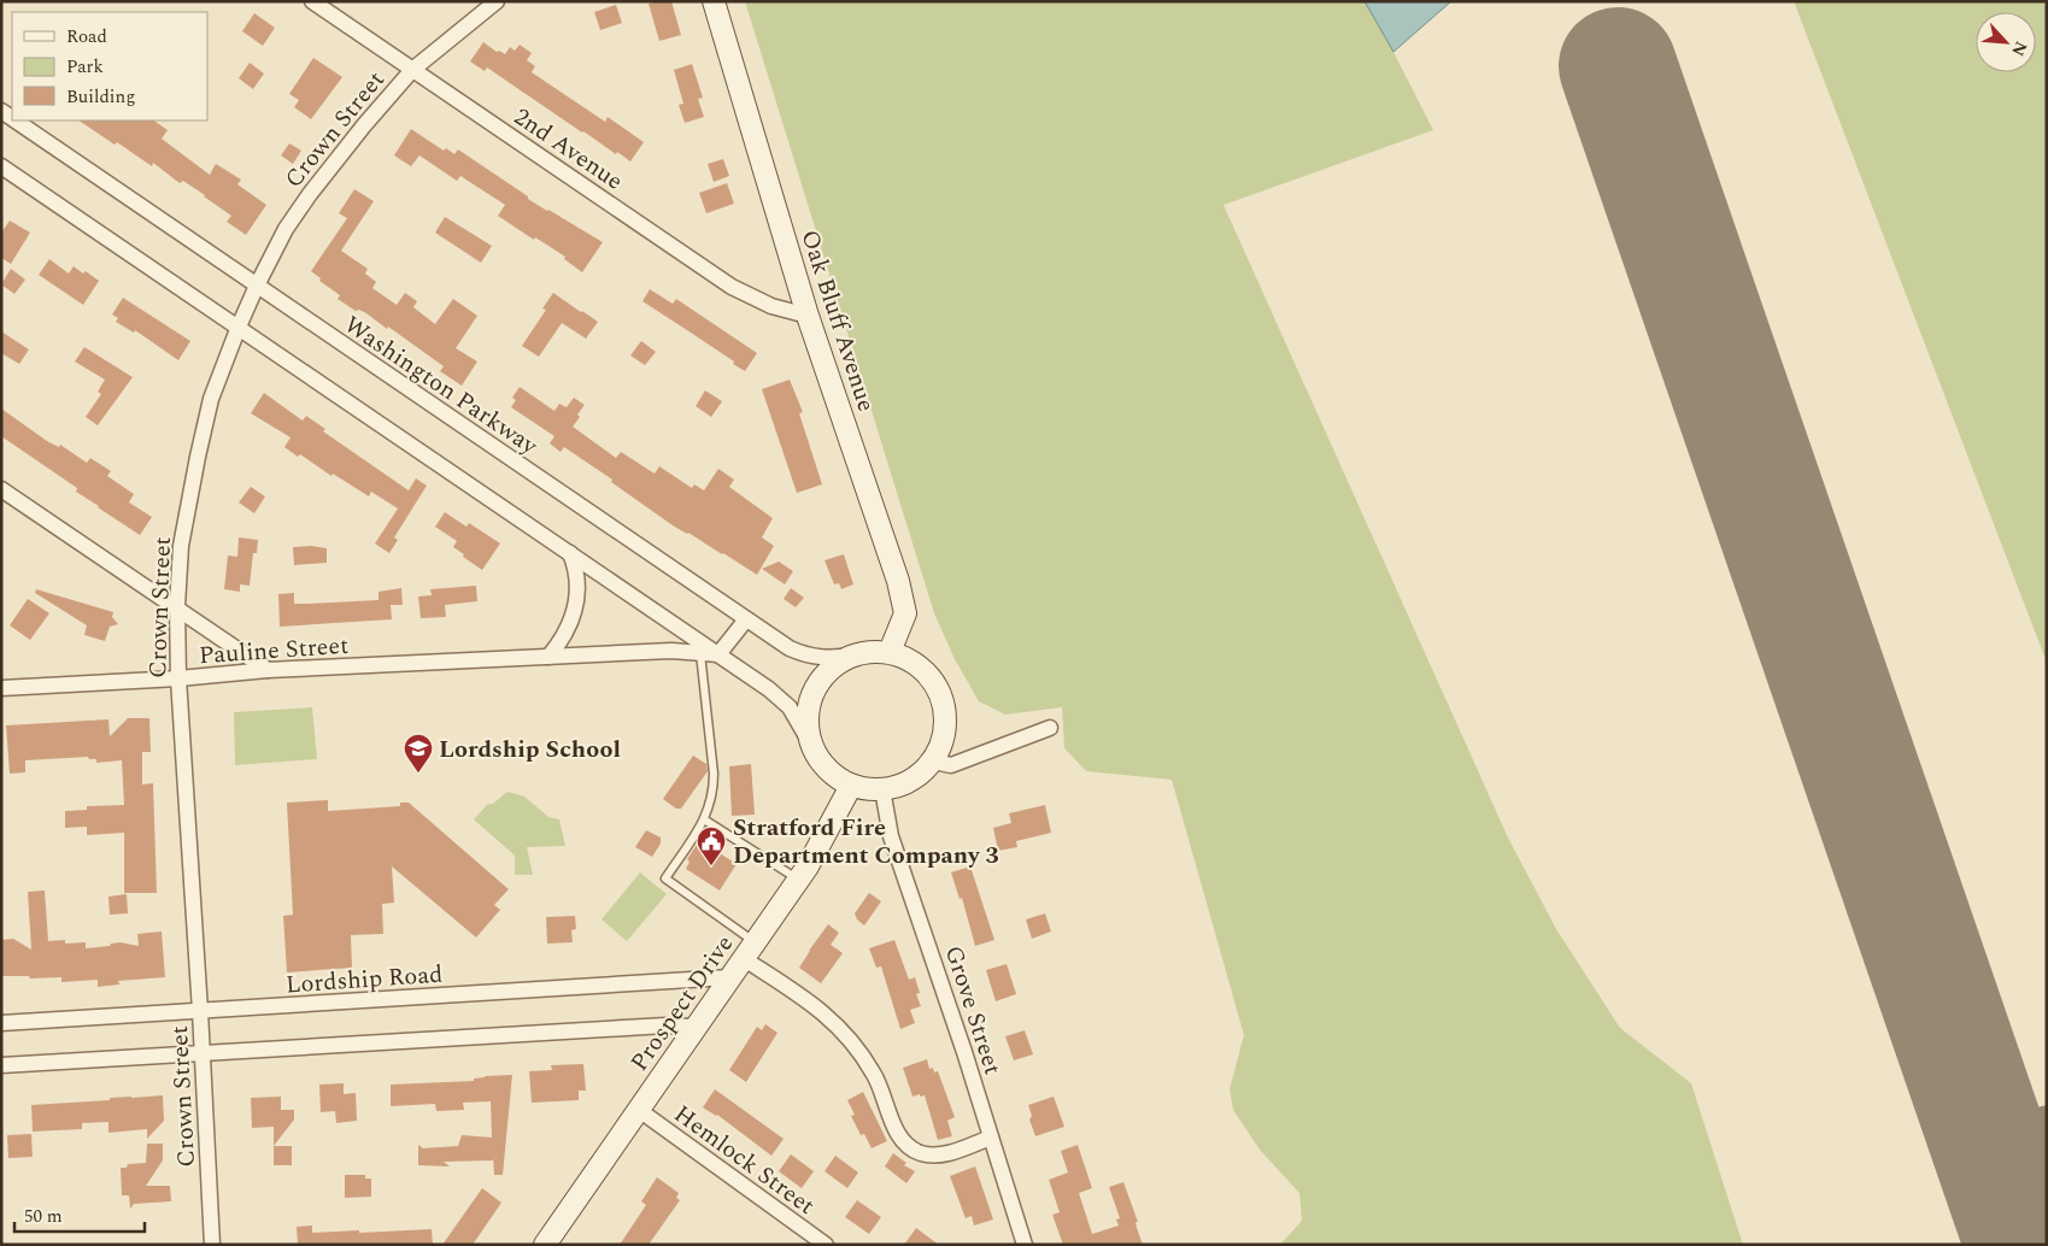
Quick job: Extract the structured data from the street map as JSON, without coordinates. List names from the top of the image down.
{
  "streets": {
    "main road": ["Oak Bluff Avenue", "Prospect Drive"],
    "street": [
      "Crown Street",
      "2nd Avenue",
      "Washington Parkway",
      "Pauline Street",
      "Lordship Road",
      "Grove Street",
      "Hemlock Street"
    ]
  },
  "crossings": [
    ["Crown Street", "2nd Avenue"],
    ["Crown Street", "Washington Parkway"],
    ["Crown Street", "Pauline Street"],
    ["Crown Street", "Lordship Road"],
    ["2nd Avenue", "Oak Bluff Avenue"],
    ["Oak Bluff Avenue", "Washington Parkway"],
    ["Oak Bluff Avenue", "Prospect Drive"],
    ["Oak Bluff Avenue", "Grove Street"],
    ["Washington Parkway", "Prospect Drive"],
    ["Washington Parkway", "Grove Street"],
    ["Lordship Road", "Prospect Drive"],
    ["Prospect Drive", "Grove Street"],
    ["Prospect Drive", "Hemlock Street"]
  ],
  "places": {
    "school or university": ["Lordship School"],
    "public building": ["Stratford Fire Department Company 3"]
  },
  "legend": ["Road", "Park", "Building"],
  "scale_bar": "50 m",
  "north": "bottom right"
}
